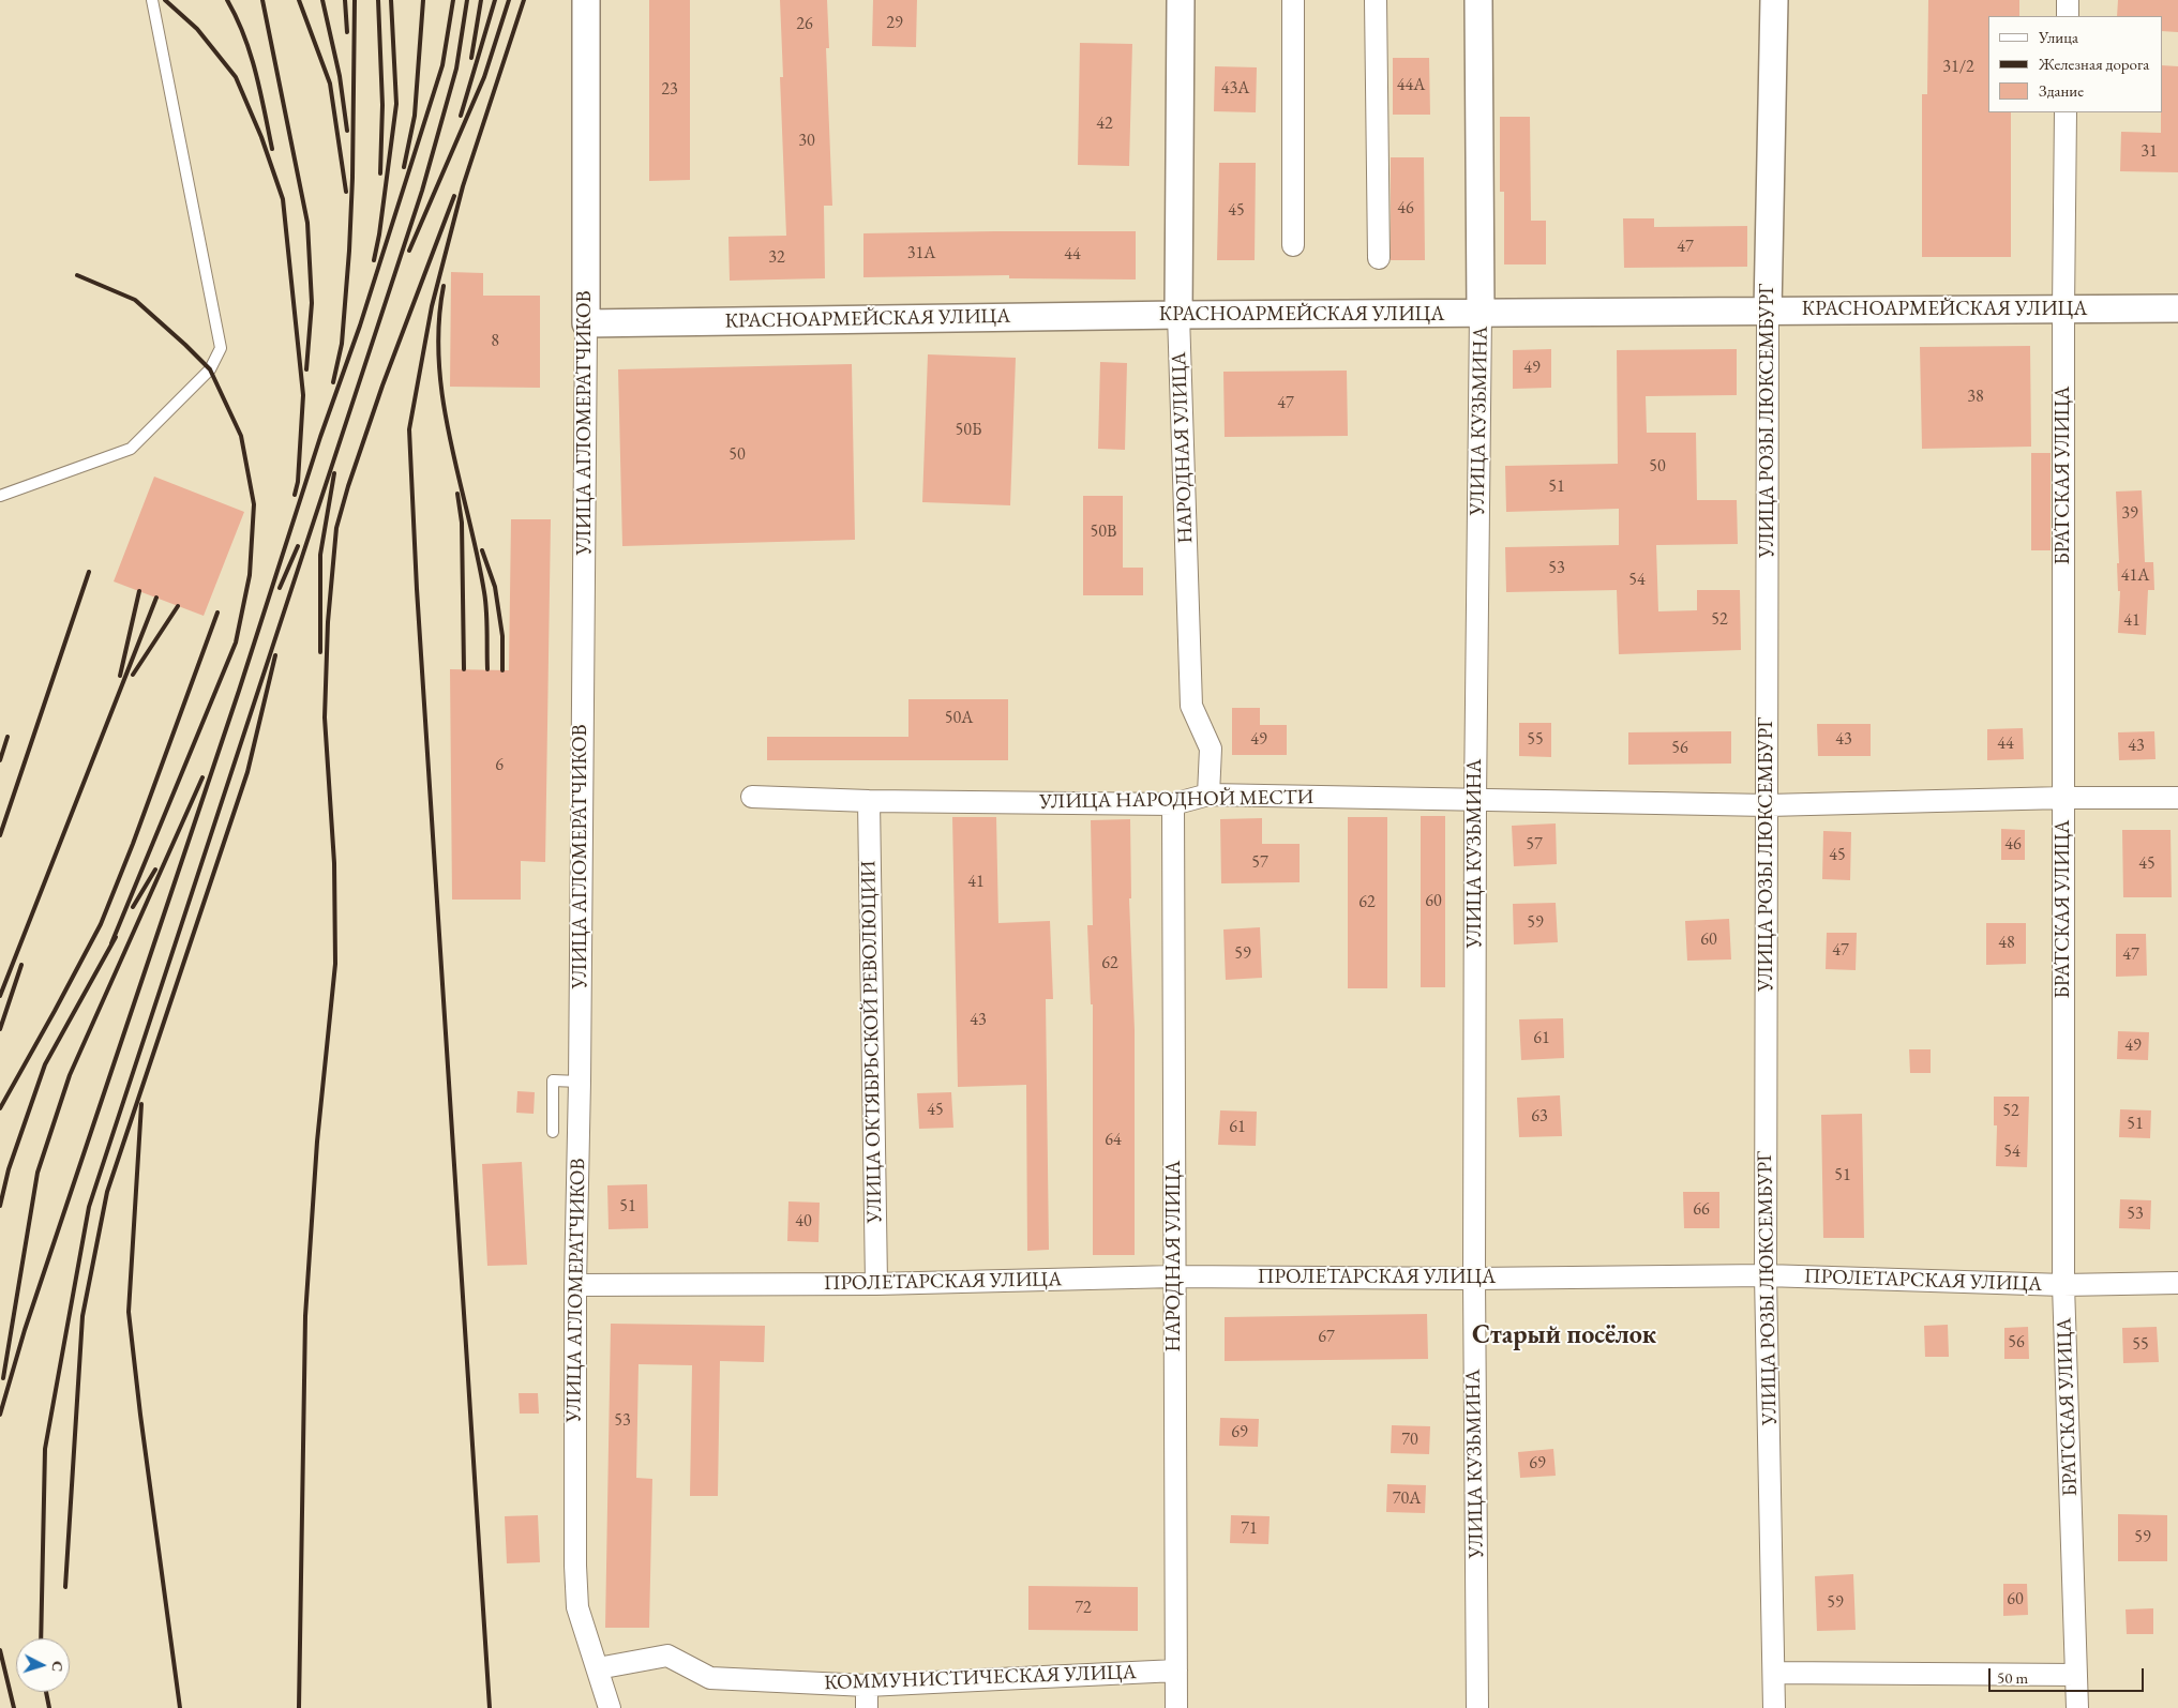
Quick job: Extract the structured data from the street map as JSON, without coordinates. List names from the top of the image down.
{
  "streets": {
    "street": [
      "КРАСНОАРМЕЙСКАЯ УЛИЦА",
      "УЛИЦА КУЗЬМИНА",
      "УЛИЦА РОЗЫ ЛЮКСЕМБУРГ",
      "УЛИЦА АГЛОМЕРАТЧИКОВ",
      "НАРОДНАЯ УЛИЦА",
      "БРАТСКАЯ УЛИЦА",
      "УЛИЦА НАРОДНОЙ МЕСТИ",
      "УЛИЦА ОКТЯБРЬСКОЙ РЕВОЛЮЦИИ",
      "ПРОЛЕТАРСКАЯ УЛИЦА",
      "КОММУНИСТИЧЕСКАЯ УЛИЦА"
    ]
  },
  "crossings": [
    ["КРАСНОАРМЕЙСКАЯ УЛИЦА", "УЛИЦА КУЗЬМИНА"],
    ["КРАСНОАРМЕЙСКАЯ УЛИЦА", "УЛИЦА РОЗЫ ЛЮКСЕМБУРГ"],
    ["КРАСНОАРМЕЙСКАЯ УЛИЦА", "УЛИЦА АГЛОМЕРАТЧИКОВ"],
    ["КРАСНОАРМЕЙСКАЯ УЛИЦА", "НАРОДНАЯ УЛИЦА"],
    ["КРАСНОАРМЕЙСКАЯ УЛИЦА", "БРАТСКАЯ УЛИЦА"],
    ["УЛИЦА КУЗЬМИНА", "УЛИЦА НАРОДНОЙ МЕСТИ"],
    ["УЛИЦА КУЗЬМИНА", "ПРОЛЕТАРСКАЯ УЛИЦА"],
    ["УЛИЦА РОЗЫ ЛЮКСЕМБУРГ", "УЛИЦА НАРОДНОЙ МЕСТИ"],
    ["УЛИЦА РОЗЫ ЛЮКСЕМБУРГ", "ПРОЛЕТАРСКАЯ УЛИЦА"],
    ["УЛИЦА АГЛОМЕРАТЧИКОВ", "ПРОЛЕТАРСКАЯ УЛИЦА"],
    ["УЛИЦА АГЛОМЕРАТЧИКОВ", "КОММУНИСТИЧЕСКАЯ УЛИЦА"],
    ["НАРОДНАЯ УЛИЦА", "УЛИЦА НАРОДНОЙ МЕСТИ"],
    ["НАРОДНАЯ УЛИЦА", "ПРОЛЕТАРСКАЯ УЛИЦА"],
    ["НАРОДНАЯ УЛИЦА", "КОММУНИСТИЧЕСКАЯ УЛИЦА"],
    ["БРАТСКАЯ УЛИЦА", "УЛИЦА НАРОДНОЙ МЕСТИ"],
    ["БРАТСКАЯ УЛИЦА", "ПРОЛЕТАРСКАЯ УЛИЦА"],
    ["УЛИЦА НАРОДНОЙ МЕСТИ", "УЛИЦА ОКТЯБРЬСКОЙ РЕВОЛЮЦИИ"],
    ["УЛИЦА ОКТЯБРЬСКОЙ РЕВОЛЮЦИИ", "ПРОЛЕТАРСКАЯ УЛИЦА"]
  ],
  "districts": ["Старый посёлок"],
  "house_numbers": [
    "29",
    "26",
    "31/2",
    "44А",
    "43А",
    "23",
    "42",
    "30",
    "31",
    "46",
    "45",
    "47",
    "31А",
    "44",
    "32",
    "8",
    "49",
    "38",
    "47",
    "50Б",
    "50",
    "50",
    "51",
    "39",
    "50В",
    "53",
    "41А",
    "54",
    "52",
    "41",
    "50А",
    "49",
    "55",
    "43",
    "44",
    "43",
    "56",
    "6",
    "57",
    "46",
    "45",
    "57",
    "45",
    "41",
    "60",
    "62",
    "59",
    "60",
    "48",
    "47",
    "59",
    "47",
    "62",
    "43",
    "61",
    "49",
    "45",
    "52",
    "63",
    "51",
    "61",
    "64",
    "54",
    "51",
    "51",
    "66",
    "53",
    "40",
    "67",
    "56",
    "55",
    "53",
    "69",
    "70",
    "69",
    "70А",
    "71",
    "59",
    "60",
    "59",
    "72"
  ],
  "legend": ["Улица", "Железная дорога", "Здание"],
  "scale_bar": "50 m",
  "north": "right"
}
